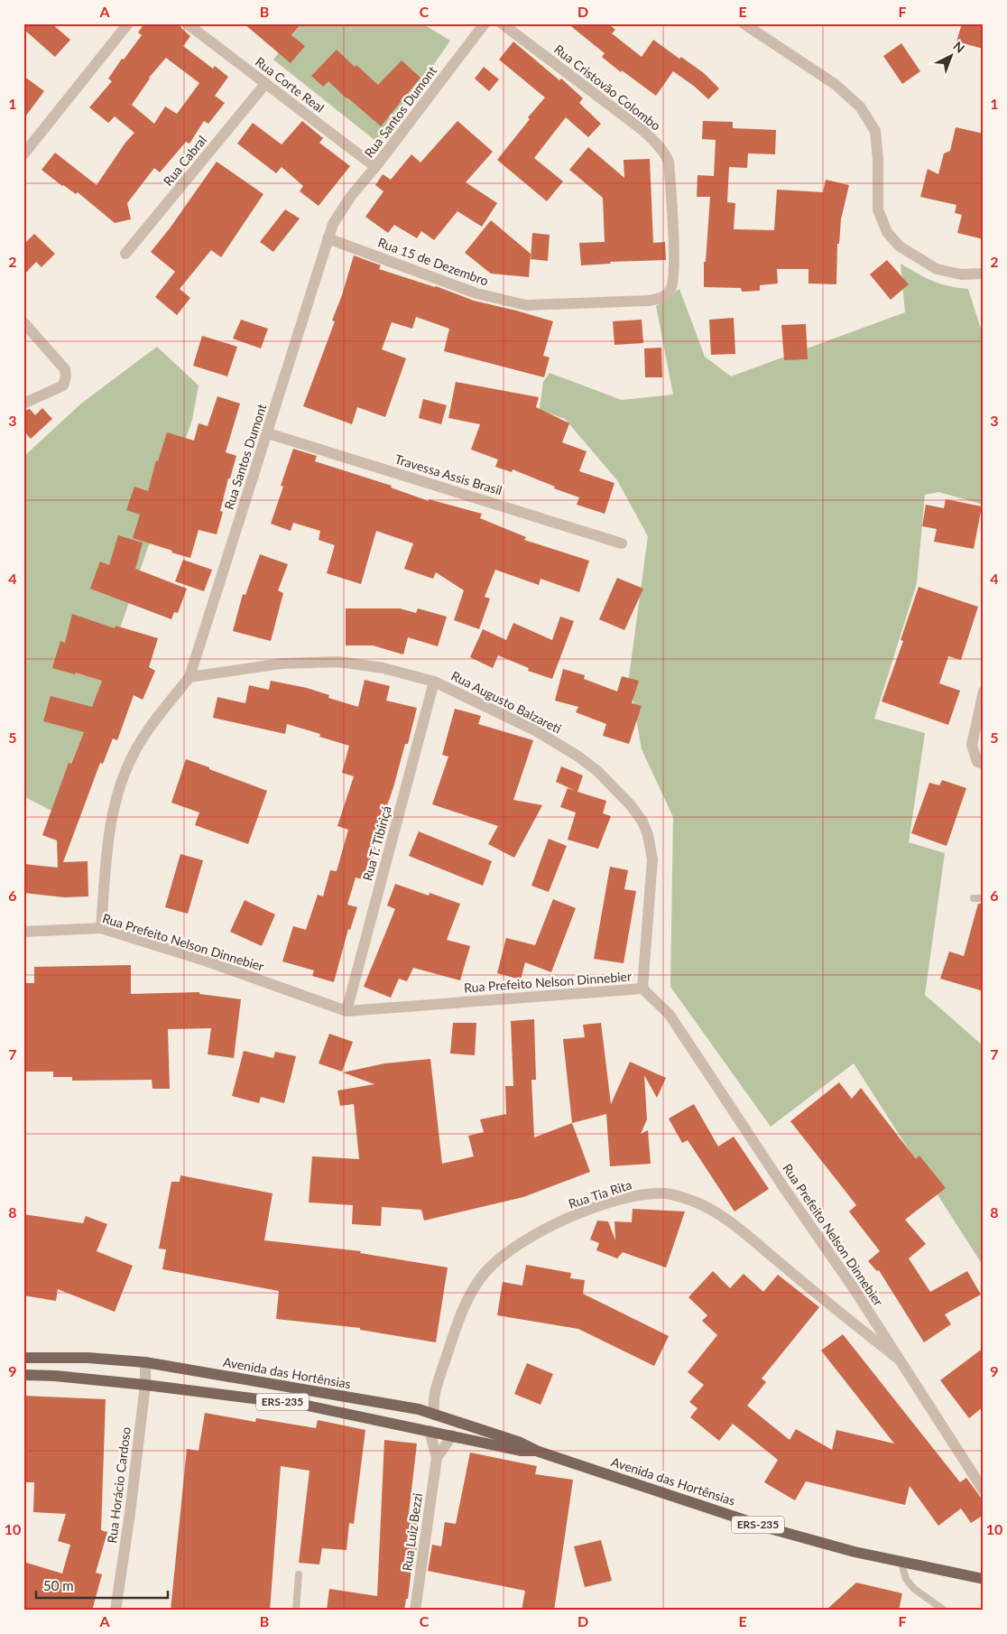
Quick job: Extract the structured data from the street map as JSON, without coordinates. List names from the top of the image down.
{
  "streets": {
    "main road": ["Avenida das Hortênsias", "ERS-235"],
    "street": [
      "Rua Corte Real",
      "Rua Cristovão Colombo",
      "Rua Santos Dumont",
      "Rua Cabral",
      "Rua 15 de Dezembro",
      "Travessa Assis Brasil",
      "Rua Augusto Balzareti",
      "Rua T. Tibiriçá",
      "Rua Prefeito Nelson Dinnebier",
      "Rua Tia Rita",
      "Rua Horácio Cardoso",
      "Rua Luiz Bezzi"
    ]
  },
  "crossings": [
    ["Rua Corte Real", "Rua Santos Dumont"],
    ["Rua Corte Real", "Rua Cabral"],
    ["Rua Cristovão Colombo", "Rua 15 de Dezembro"],
    ["Rua Santos Dumont", "Rua 15 de Dezembro"],
    ["Rua Santos Dumont", "Travessa Assis Brasil"],
    ["Rua Santos Dumont", "Rua Augusto Balzareti"],
    ["Rua Santos Dumont", "Rua Prefeito Nelson Dinnebier"],
    ["Rua Augusto Balzareti", "Rua T. Tibiriçá"],
    ["Rua Augusto Balzareti", "Rua Prefeito Nelson Dinnebier"],
    ["Rua T. Tibiriçá", "Rua Prefeito Nelson Dinnebier"],
    ["Rua Prefeito Nelson Dinnebier", "Rua Tia Rita"],
    ["Rua Tia Rita", "Avenida das Hortênsias"],
    ["Avenida das Hortênsias", "Rua Horácio Cardoso"],
    ["Avenida das Hortênsias", "Rua Luiz Bezzi"]
  ],
  "scale_bar": "50 m",
  "north": "top right",
  "grid": {
    "columns": [
      "A",
      "B",
      "C",
      "D",
      "E",
      "F"
    ],
    "rows": [
      "1",
      "2",
      "3",
      "4",
      "5",
      "6",
      "7",
      "8",
      "9",
      "10"
    ]
  }
}
